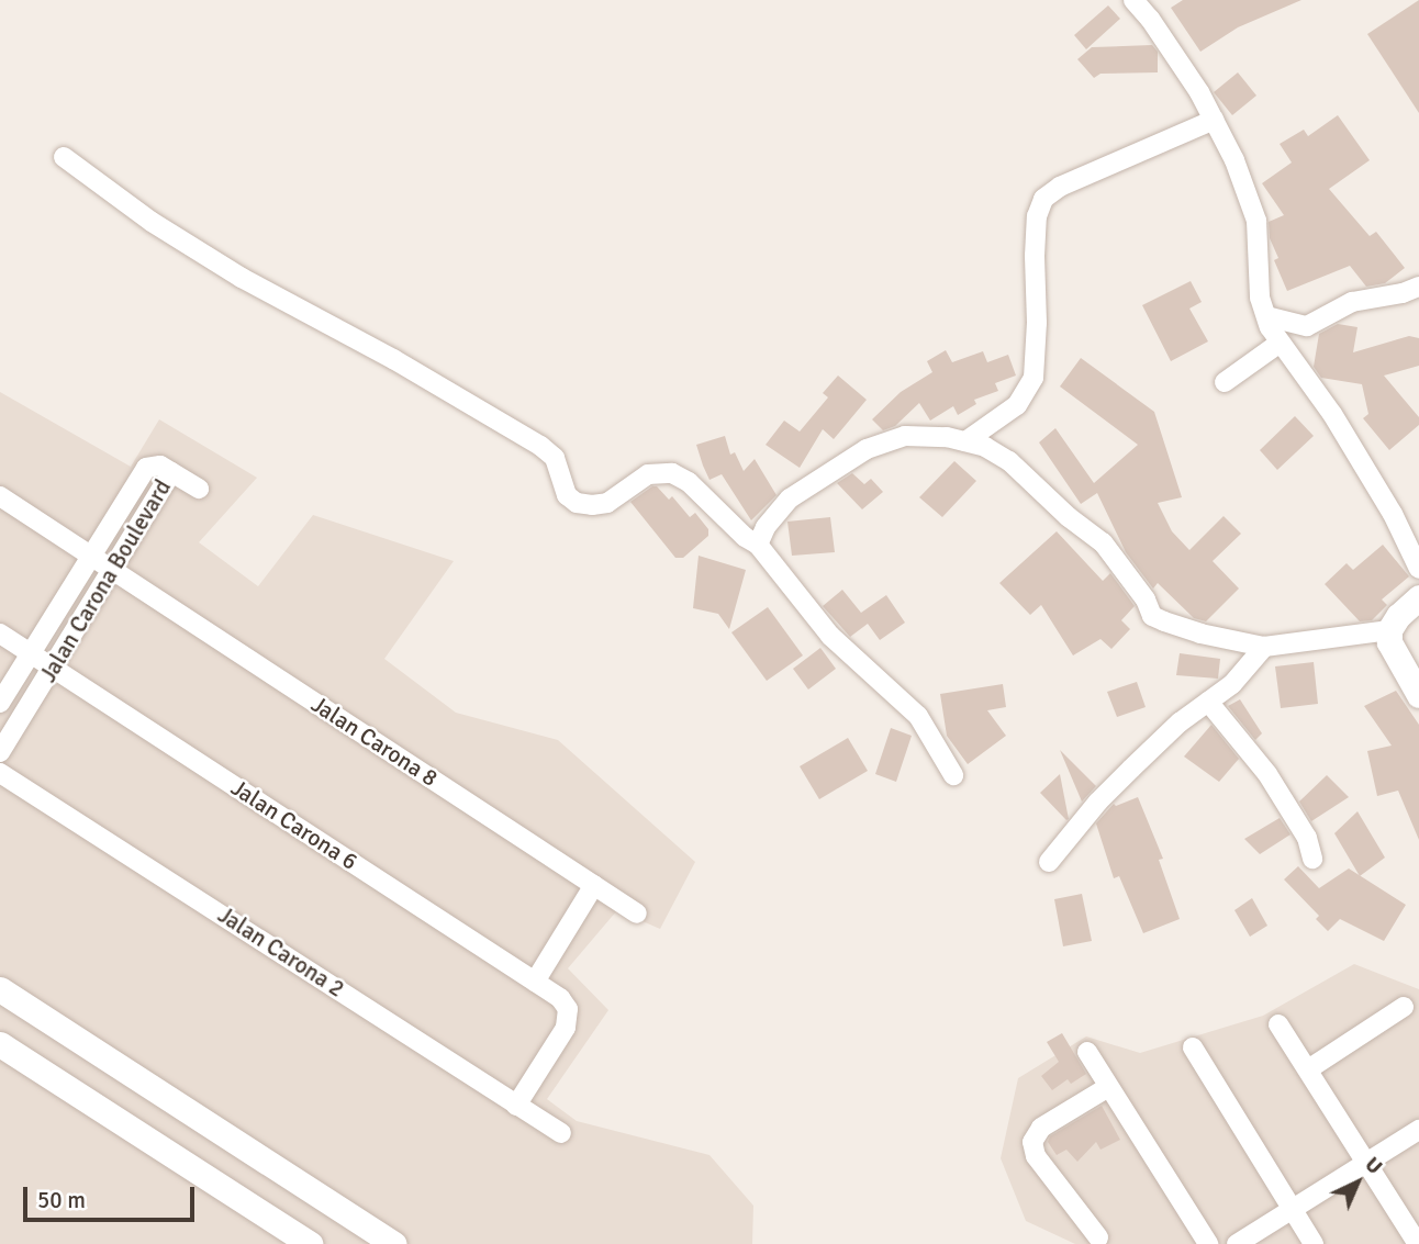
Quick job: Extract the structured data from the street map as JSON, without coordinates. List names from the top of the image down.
{
  "streets": {
    "street": [
      "Jalan Carona Boulevard",
      "Jalan Carona 8",
      "Jalan Carona 6",
      "Jalan Carona 2"
    ]
  },
  "crossings": [
    ["Jalan Carona Boulevard", "Jalan Carona 8"],
    ["Jalan Carona Boulevard", "Jalan Carona 6"],
    ["Jalan Carona 6", "Jalan Carona 2"]
  ],
  "scale_bar": "50 m",
  "north": "top right"
}
